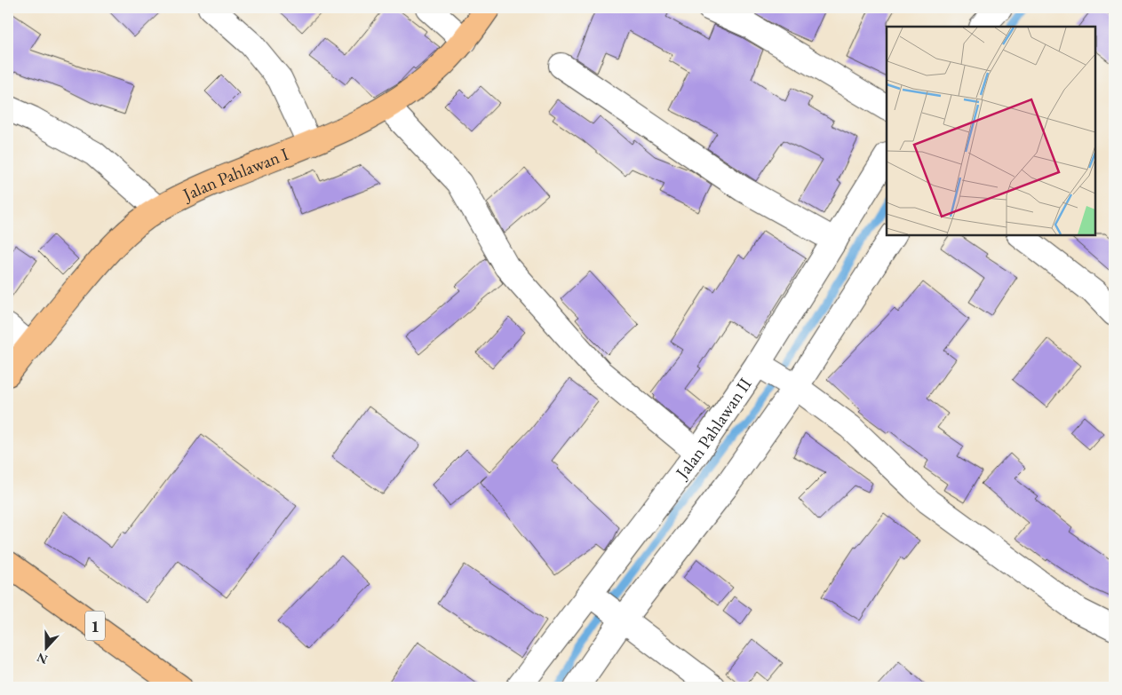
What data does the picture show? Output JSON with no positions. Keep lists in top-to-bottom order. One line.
{"streets":{"main road":["Jalan Pahlawan I","1"],"street":["Jalan Pahlawan II"]},"north":"bottom"}
